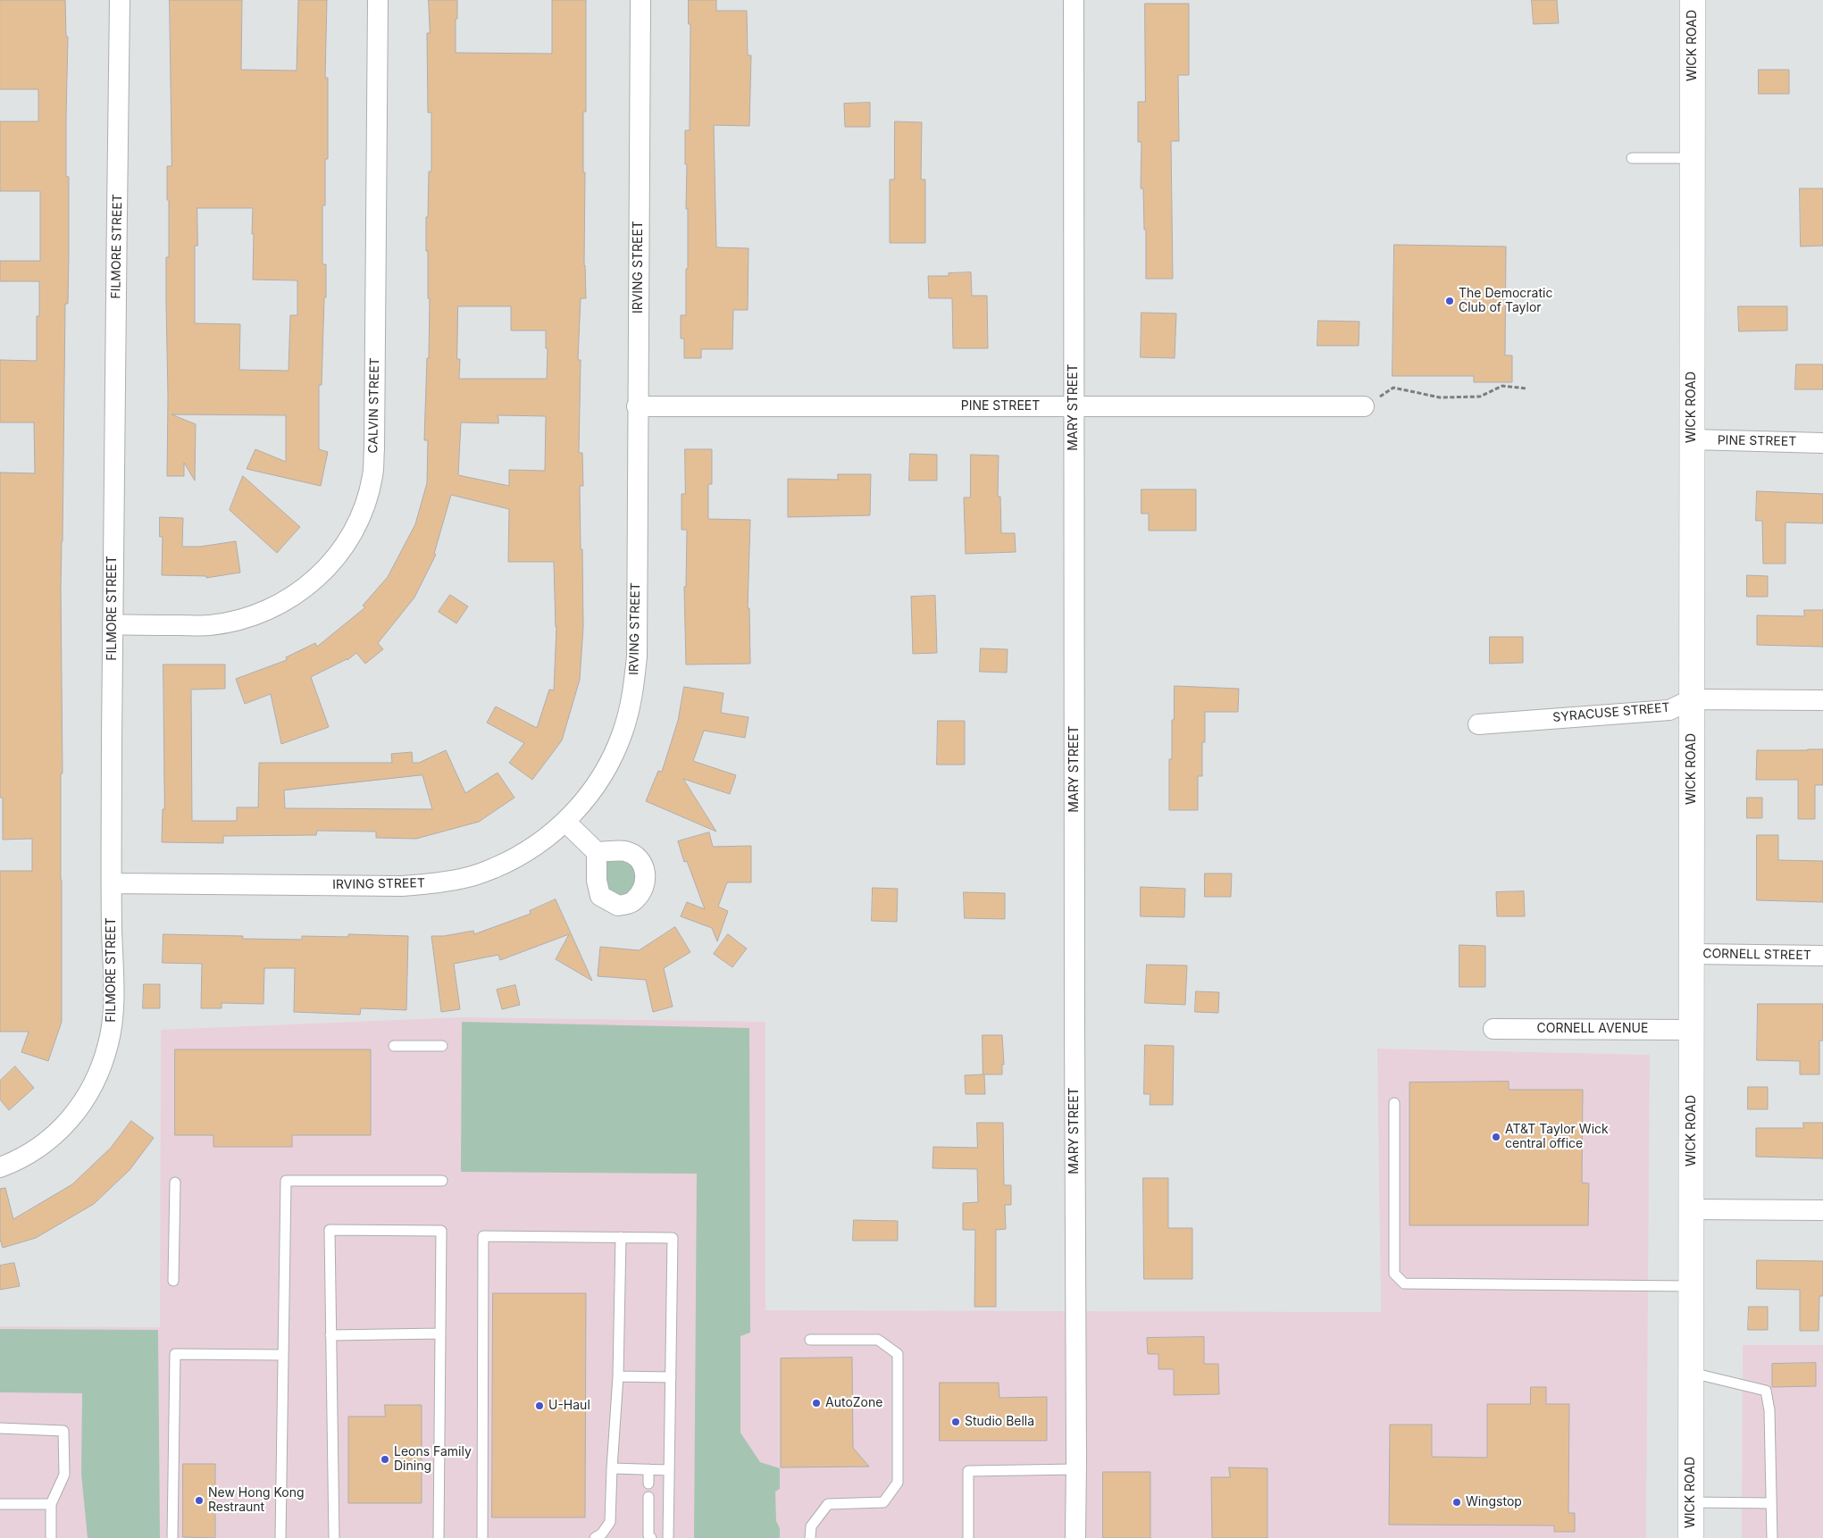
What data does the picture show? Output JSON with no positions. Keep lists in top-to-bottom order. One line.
{"streets":{"street":["WICK ROAD","FILMORE STREET","IRVING STREET","CALVIN STREET","PINE STREET","MARY STREET","SYRACUSE STREET","CORNELL STREET","CORNELL AVENUE"]},"crossings":[["WICK ROAD","PINE STREET"],["WICK ROAD","SYRACUSE STREET"],["WICK ROAD","CORNELL STREET"],["WICK ROAD","CORNELL AVENUE"],["FILMORE STREET","IRVING STREET"],["FILMORE STREET","CALVIN STREET"],["IRVING STREET","PINE STREET"],["PINE STREET","MARY STREET"]],"places":["The Democratic Club of Taylor","AT&T Taylor Wick central office","AutoZone","U-Haul","Studio Bella","Leons Family Dining","New Hong Kong Restraunt","Wingstop"]}
